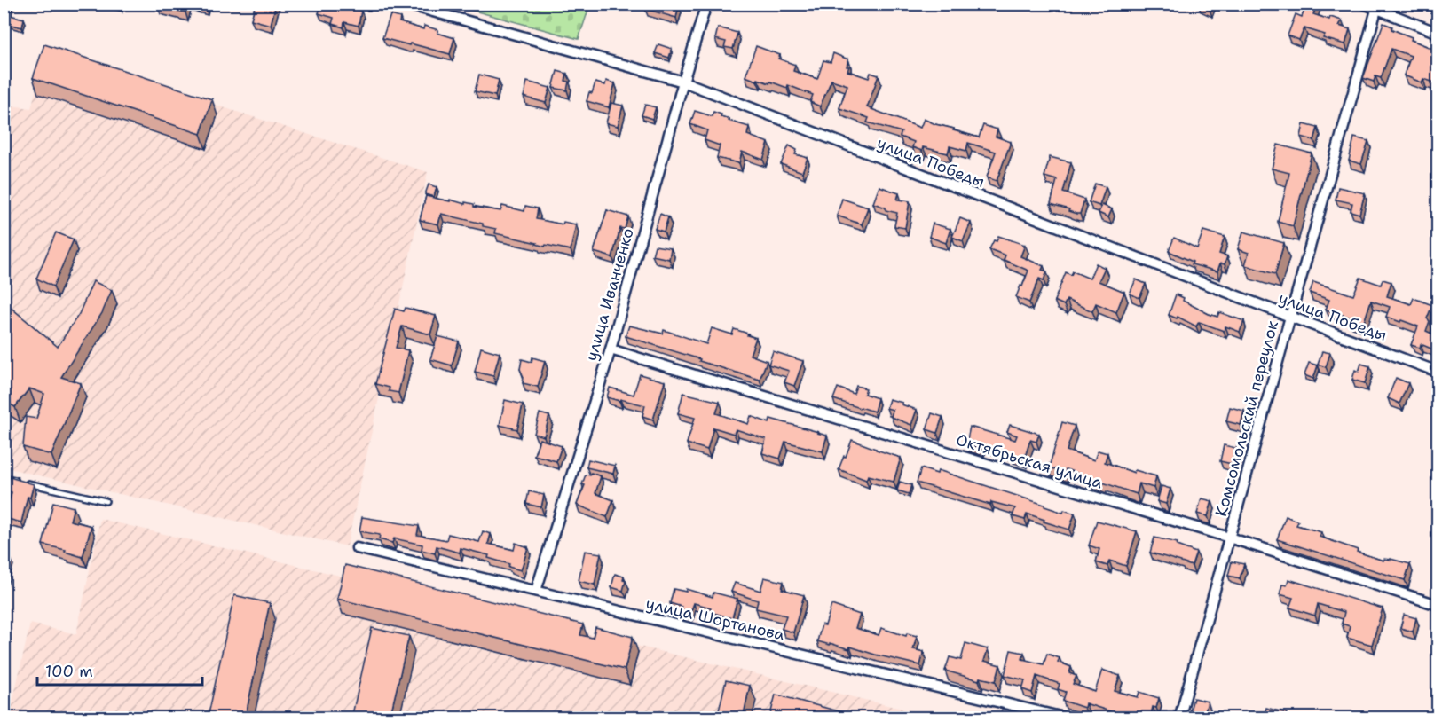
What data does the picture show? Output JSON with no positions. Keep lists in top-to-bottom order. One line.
{"streets":{"street":["улица Победы","улица Иванченко","Комсомольский переулок","Октябрьская улица","улица Шортанова"]},"crossings":[["улица Победы","улица Иванченко"],["улица Победы","Комсомольский переулок"],["улица Иванченко","Октябрьская улица"],["улица Иванченко","улица Шортанова"],["Комсомольский переулок","Октябрьская улица"]],"scale_bar":"100 m"}
